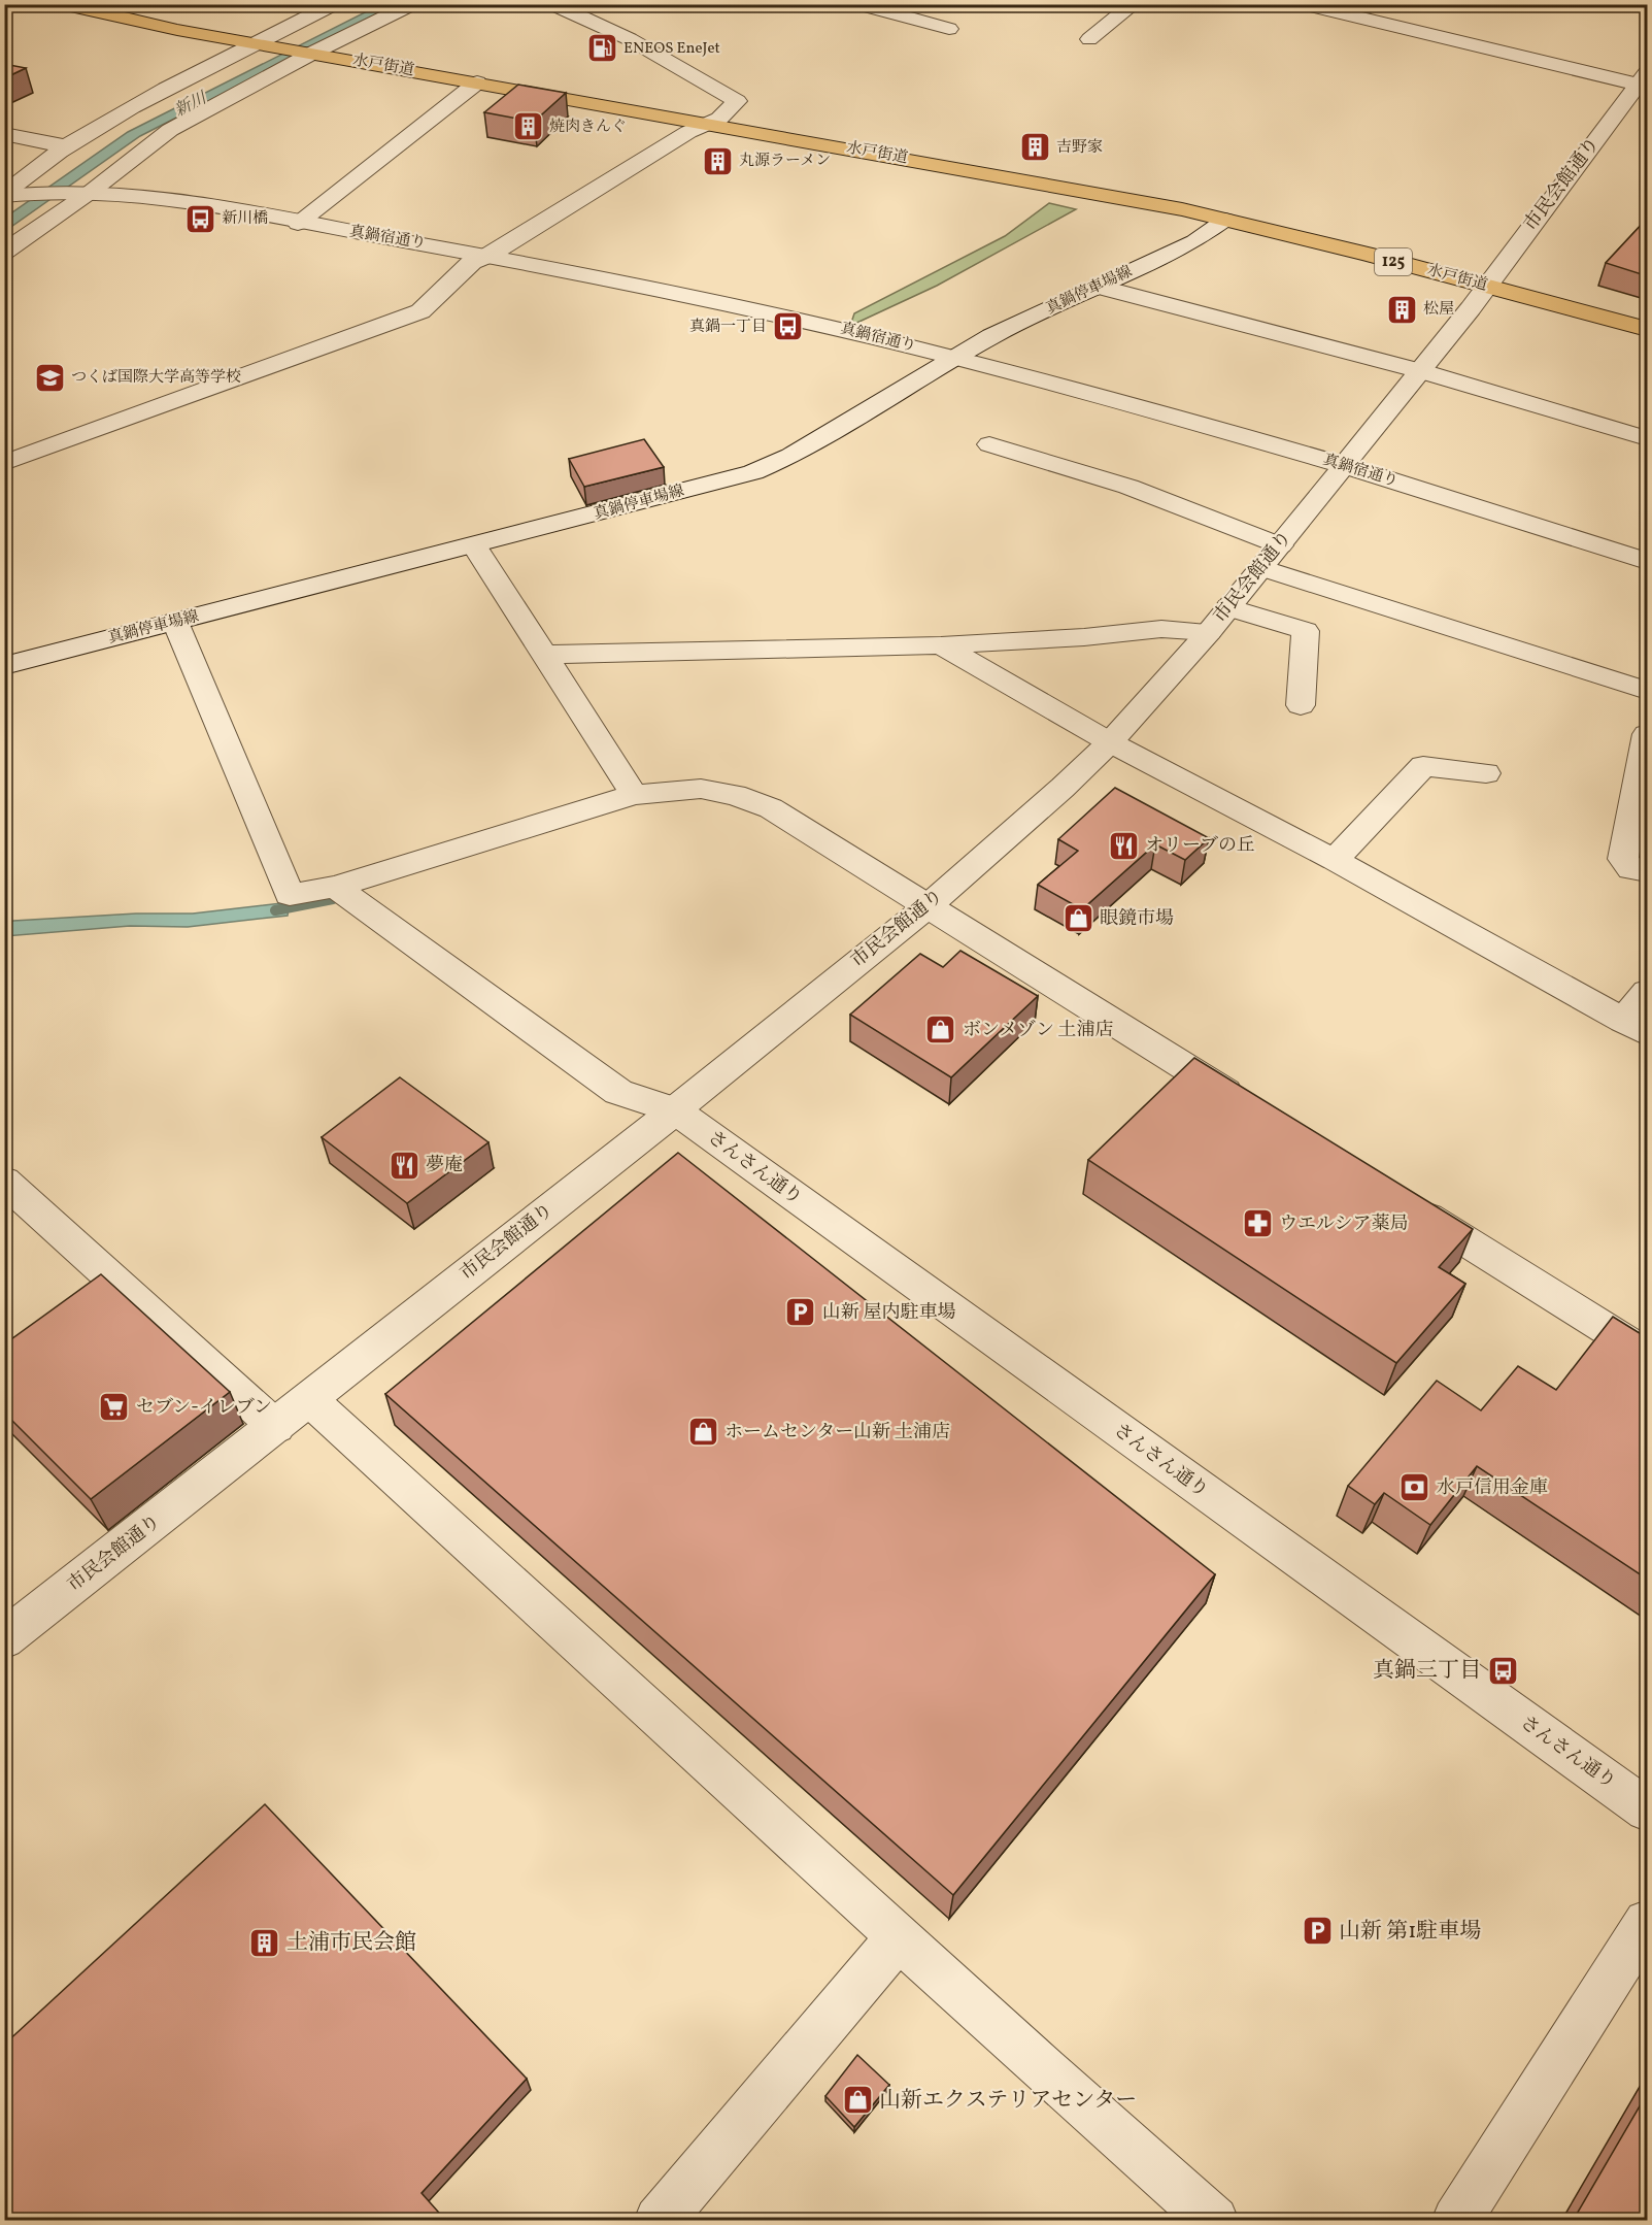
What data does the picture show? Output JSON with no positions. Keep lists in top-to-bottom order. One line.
{"streets":{"highway":["水戸街道","125"],"street":["市民会館通り","真鍋宿通り","真鍋停車場線","さんさん通り"]},"crossings":[["水戸街道","市民会館通り"],["水戸街道","真鍋停車場線"],["市民会館通り","真鍋宿通り"],["市民会館通り","さんさん通り"],["真鍋宿通り","真鍋停車場線"]],"water":["新川"],"places":{"fuel station":["ENEOS EneJet"],"building":["焼肉きんぐ","吉野家","丸源ラーメン","松屋","土浦市民会館"],"bus stop":["新川橋","真鍋一丁目","真鍋三丁目"],"school or university":["つくば国際大学高等学校"],"restaurant":["オリーブの丘","夢庵"],"shop":["眼鏡市場","ボンメゾン 土浦店","ホームセンター山新 土浦店","山新エクステリアセンター"],"pharmacy":["ウエルシア薬局"],"parking":["山新 屋内駐車場","山新 第1駐車場"],"supermarket":["セブン-イレブン"],"bank":["水戸信用金庫"]}}
